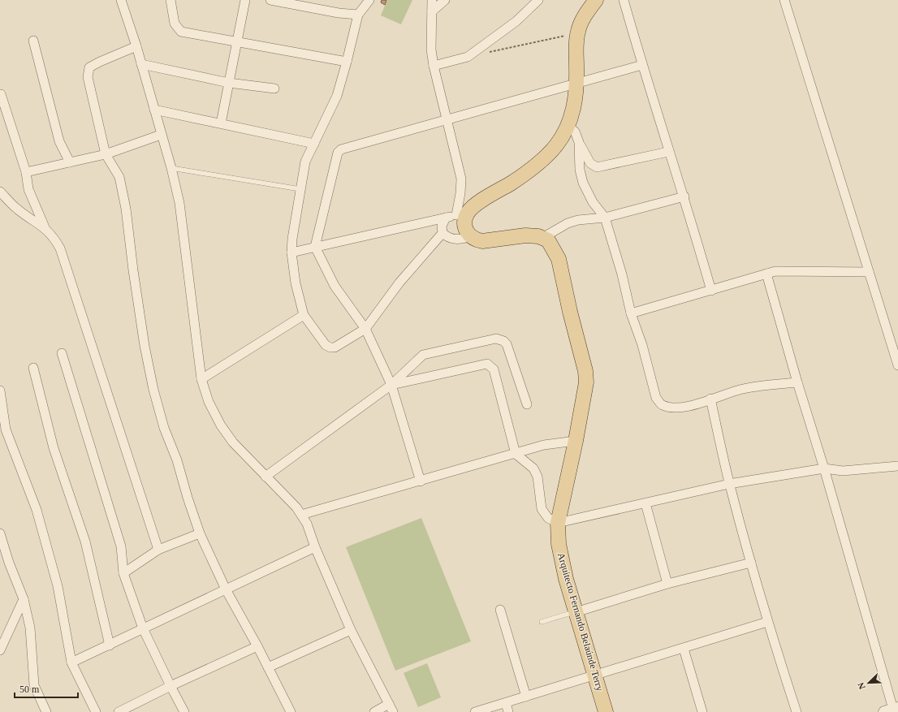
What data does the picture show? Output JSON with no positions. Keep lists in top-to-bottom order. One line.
{"streets":{"main road":["Arquitecto Fernando Belaúnde Terry"]},"scale_bar":"50 m","north":"bottom left"}
